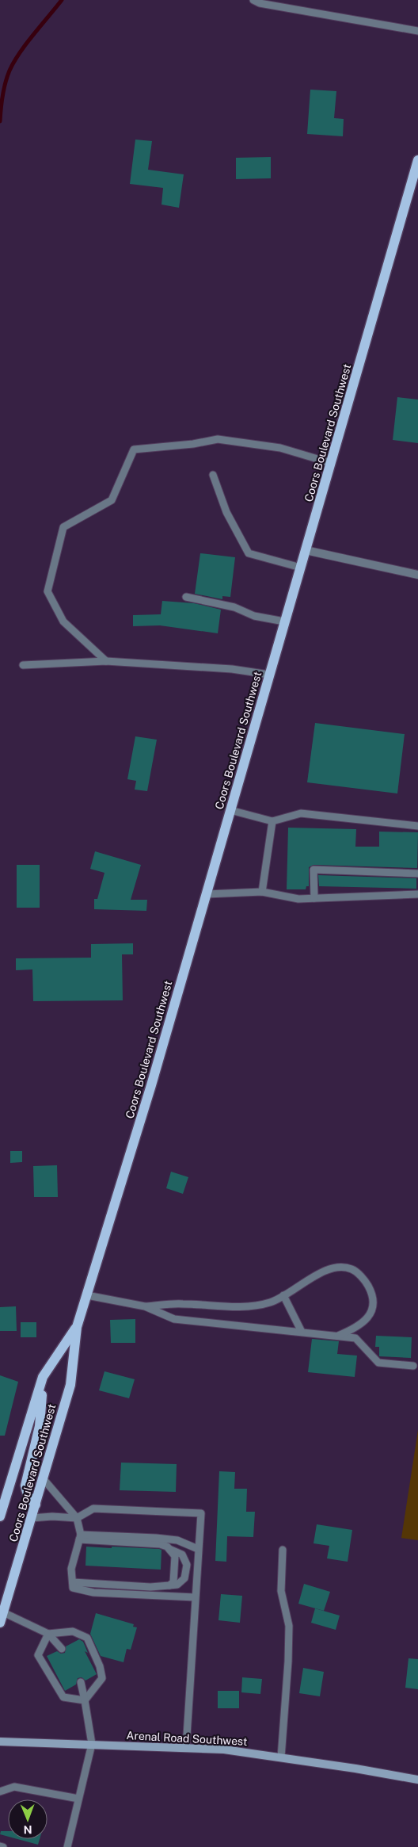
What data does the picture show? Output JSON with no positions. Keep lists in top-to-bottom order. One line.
{"streets":{"main road":["Coors Boulevard Southwest","Arenal Road Southwest"]},"north":"bottom"}
